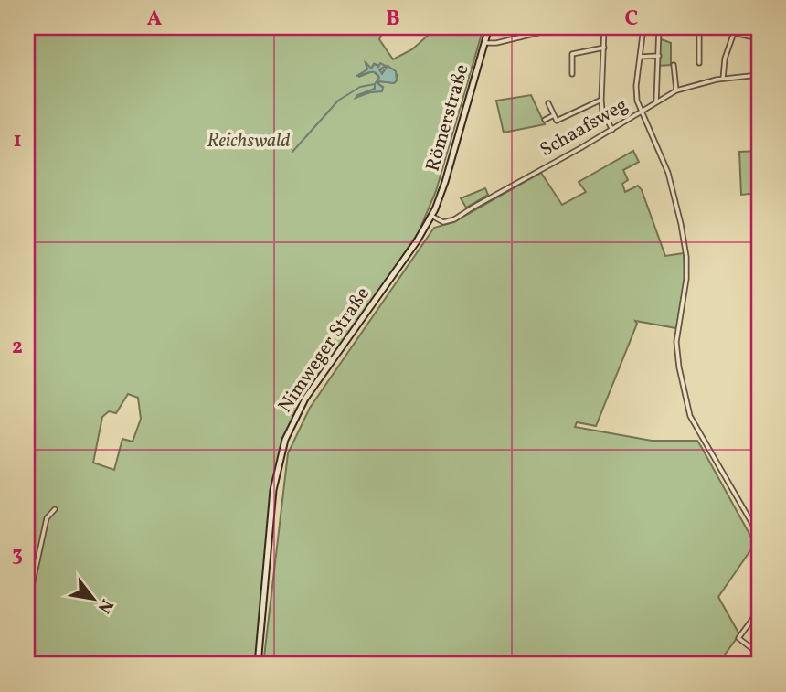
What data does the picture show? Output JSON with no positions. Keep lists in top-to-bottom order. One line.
{"streets":{"main road":["Römerstraße","Nimweger Straße"],"street":["Schaafsweg"]},"crossings":[["Römerstraße","Schaafsweg"],["Römerstraße","Nimweger Straße"],["Schaafsweg","Nimweger Straße"]],"parks":["Reichswald"],"north":"bottom right","grid":{"columns":["A","B","C"],"rows":["1","2","3"]}}
